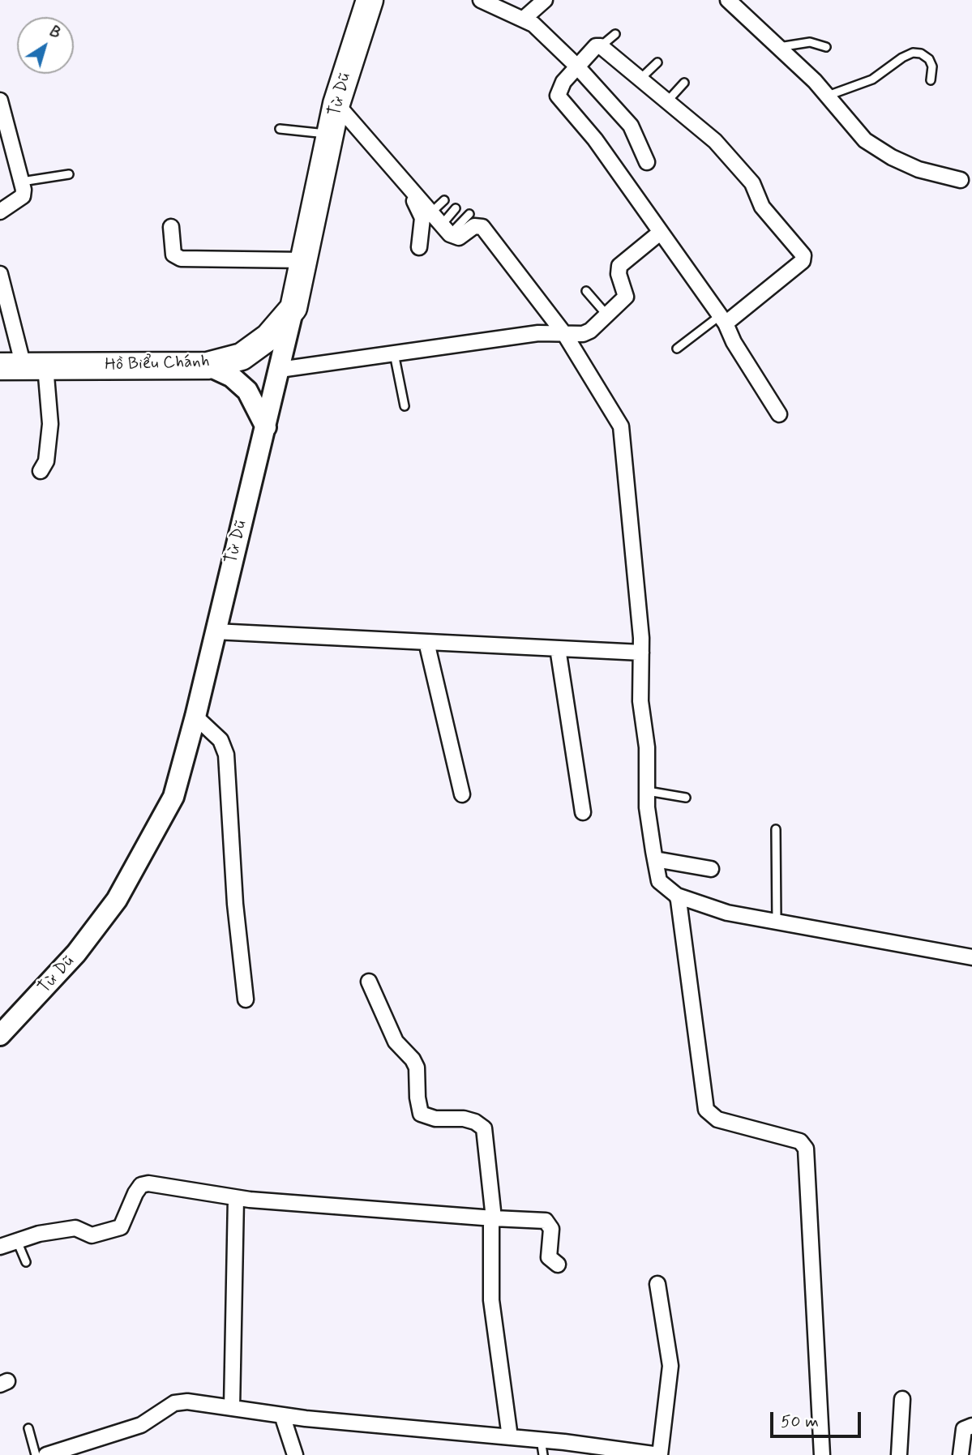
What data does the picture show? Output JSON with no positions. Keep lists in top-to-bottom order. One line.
{"streets":{"highway":["Từ Dũ","Hồ Biểu Chánh"]},"crossings":[["Từ Dũ","Hồ Biểu Chánh"]],"scale_bar":"50 m","north":"top right"}
